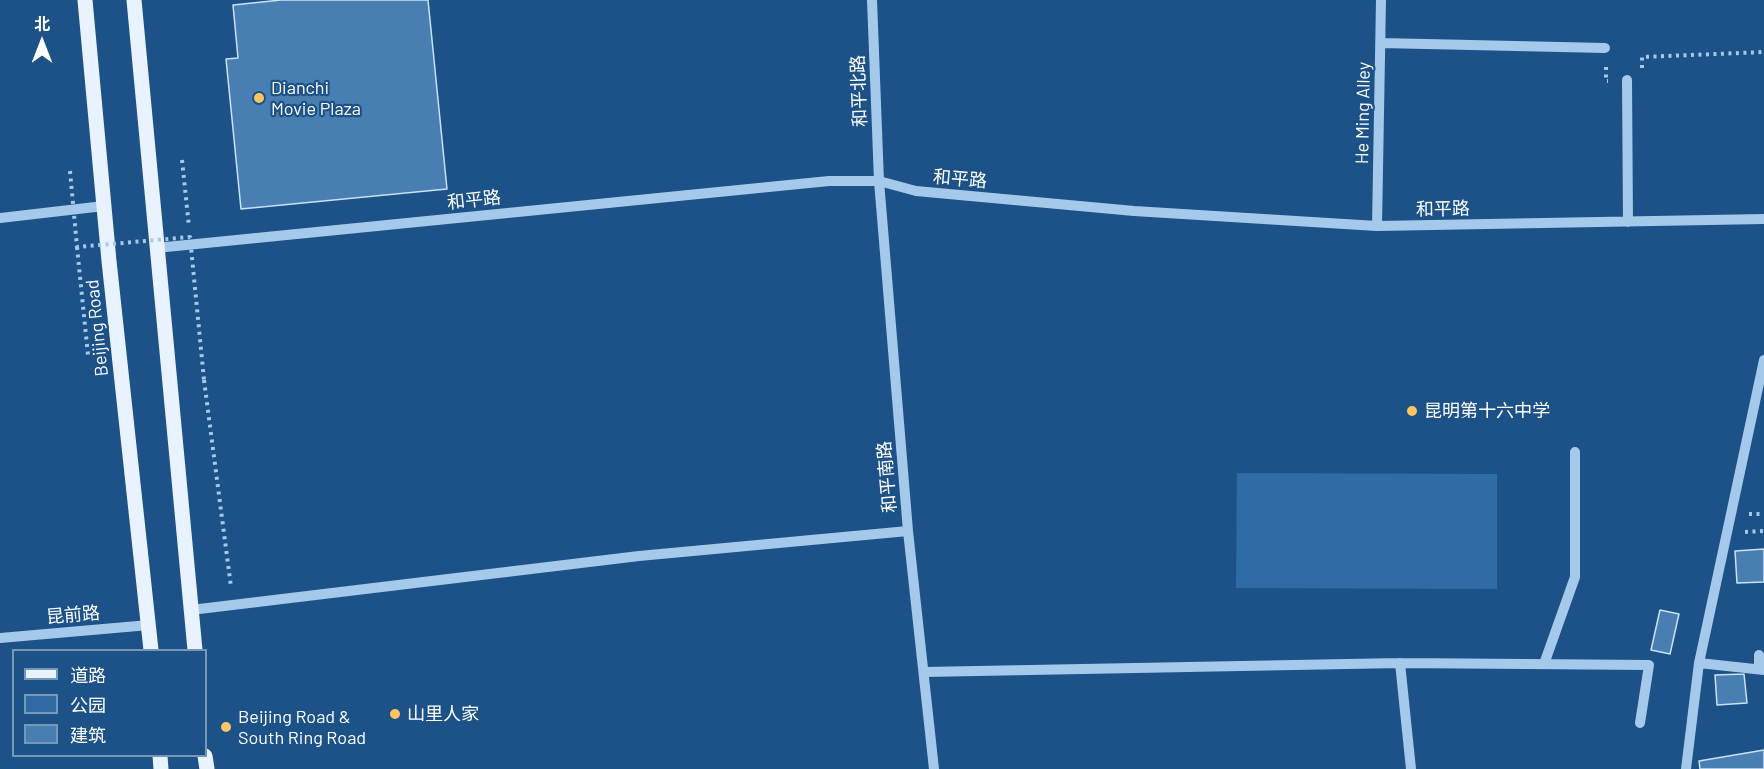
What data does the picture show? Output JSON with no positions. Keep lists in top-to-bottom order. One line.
{"streets":{"main road":["Beijing Road"],"street":["和平北路","He Ming Alley","和平路","和平南路","昆前路"]},"crossings":[["和平北路","和平路"],["和平北路","和平南路"],["He Ming Alley","和平路"],["和平路","和平南路"],["Beijing Road","昆前路"]],"places":["Dianchi Movie Plaza","昆明第十六中学","山里人家","Beijing Road & South Ring Road"],"legend":["道路","公园","建筑"],"north":"top"}
